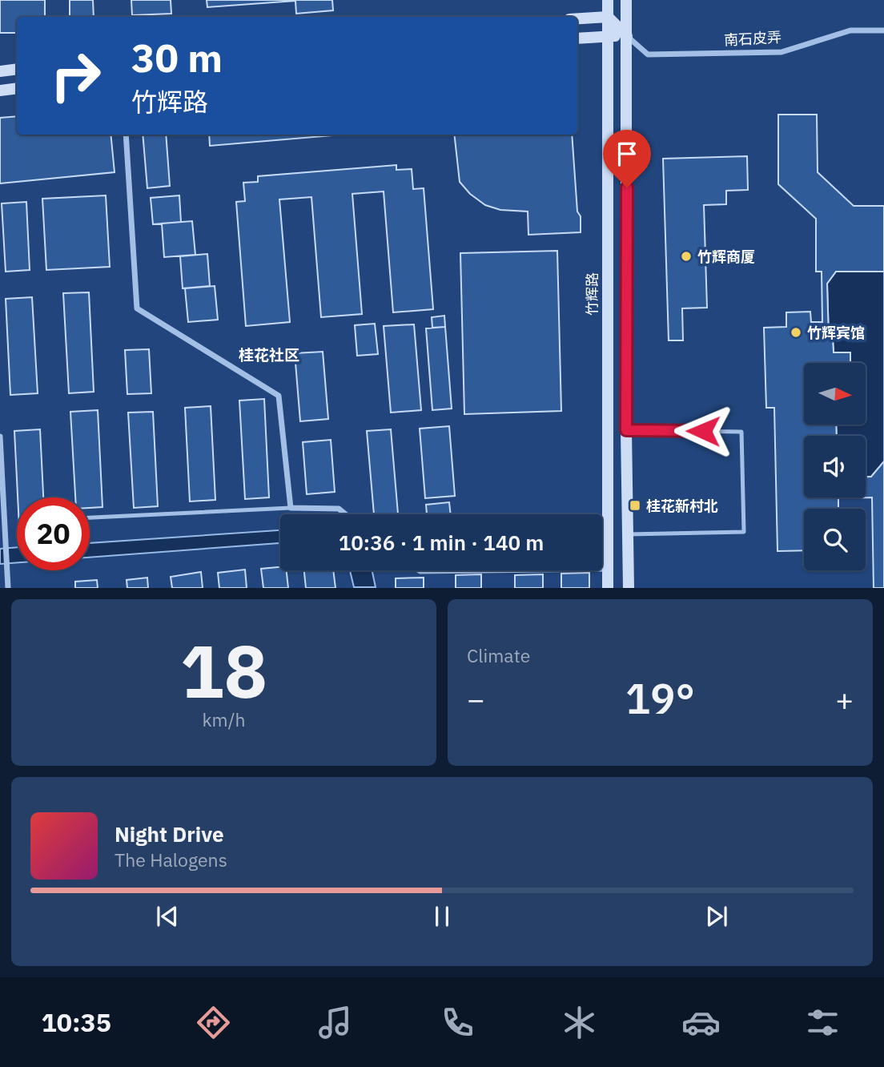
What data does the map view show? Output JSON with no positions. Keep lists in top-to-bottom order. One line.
{"streets":{"main road":["竹辉路"],"street":["南石皮弄"]},"districts":["桂花社区"],"places":{"other":["竹辉商厦","竹辉宾馆"],"transit":["桂花新村北"]},"north":"right","page":{"turn":["30 m","竹辉路"],"limit":"20","trip":"10:36 · 1 min · 140 m","tile":[["18","km/h"],"Climate"],"heat":["−","19°","+"],"song":["Night Drive","The Halogens"],"tabs":"10:35"}}
